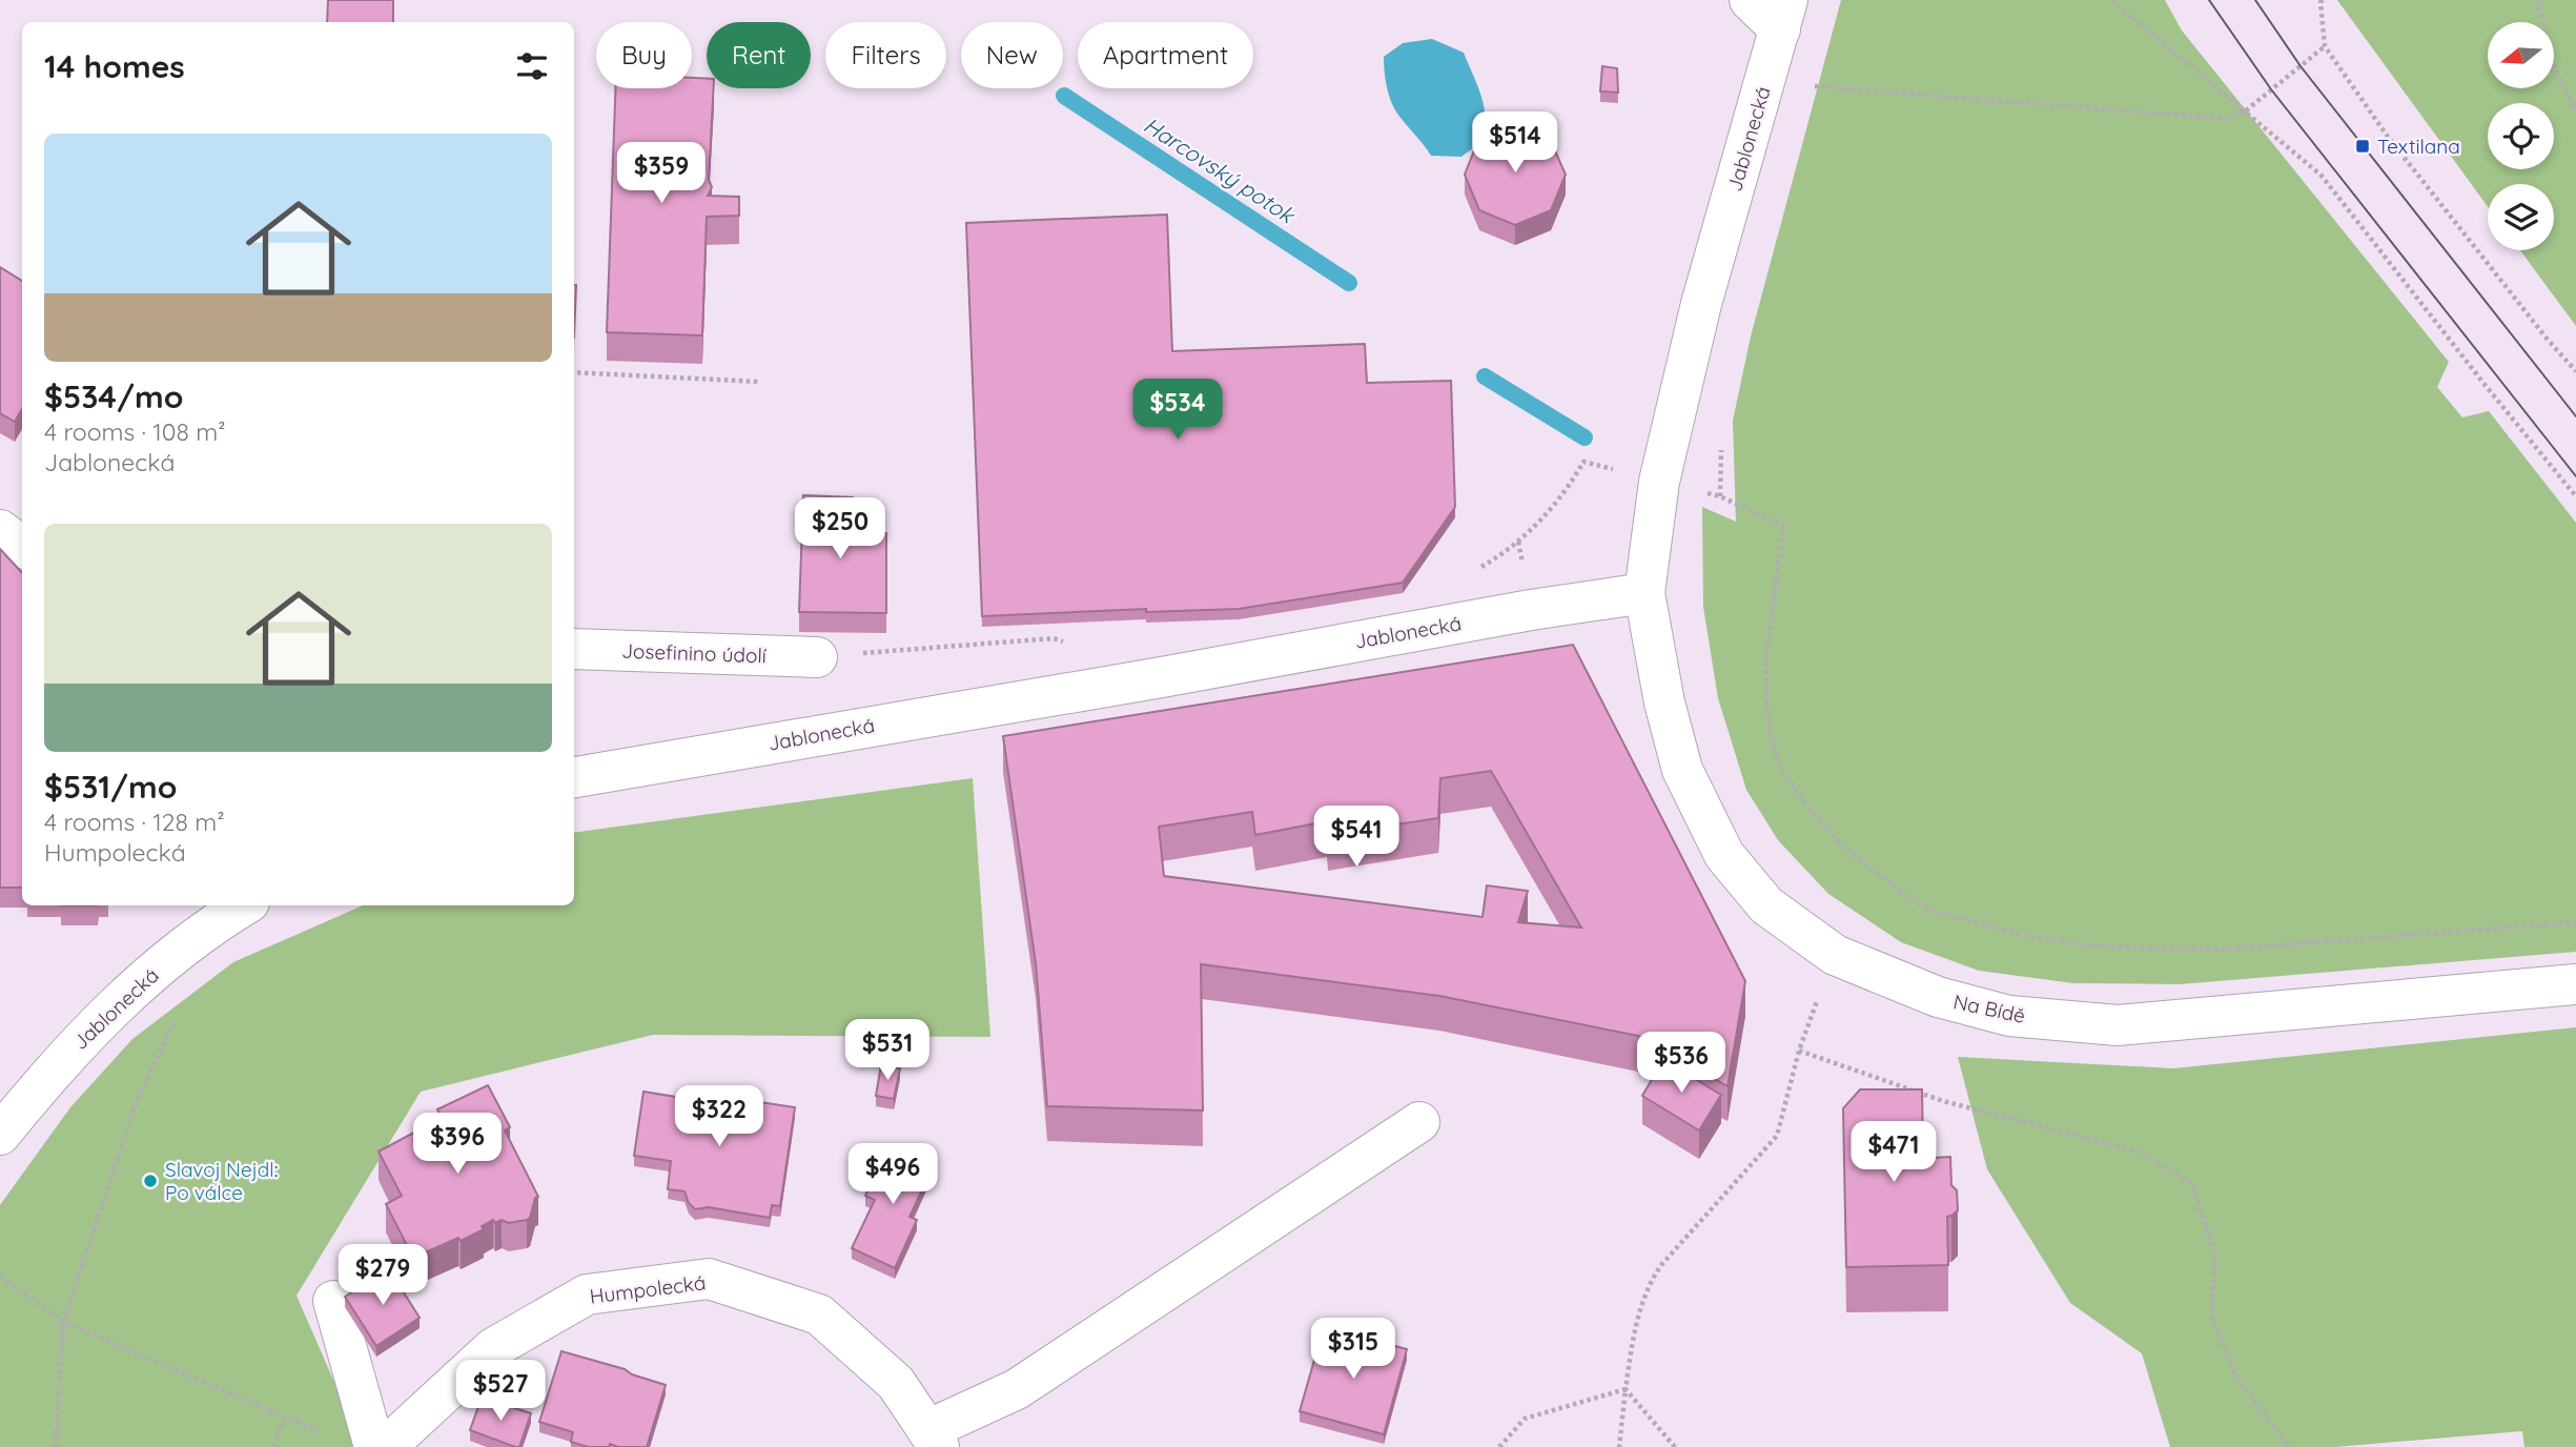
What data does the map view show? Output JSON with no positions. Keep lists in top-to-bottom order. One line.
{"streets":{"street":["Jablonecká","Josefinino údolí","Na Bídě","Humpolecká"]},"crossings":[["Jablonecká","Na Bídě"]],"water":["Harcovský potok"],"places":{"transit":["Textilana"],"other":["Slavoj Nejdl: Po válce"]},"north":"left","page":{"chip":["Buy","Rent","Filters","New","Apartment"],"heading":"14 homes","list":[{"name":"$534/mo","note":"4 rooms · 108 m² · Jablonecká"},{"name":"$531/mo","note":"4 rooms · 128 m² · Humpolecká"}],"price":["$514","$359","$534","$250","$541","$531","$536","$322","$396","$471","$496","$279","$315","$527"]}}
